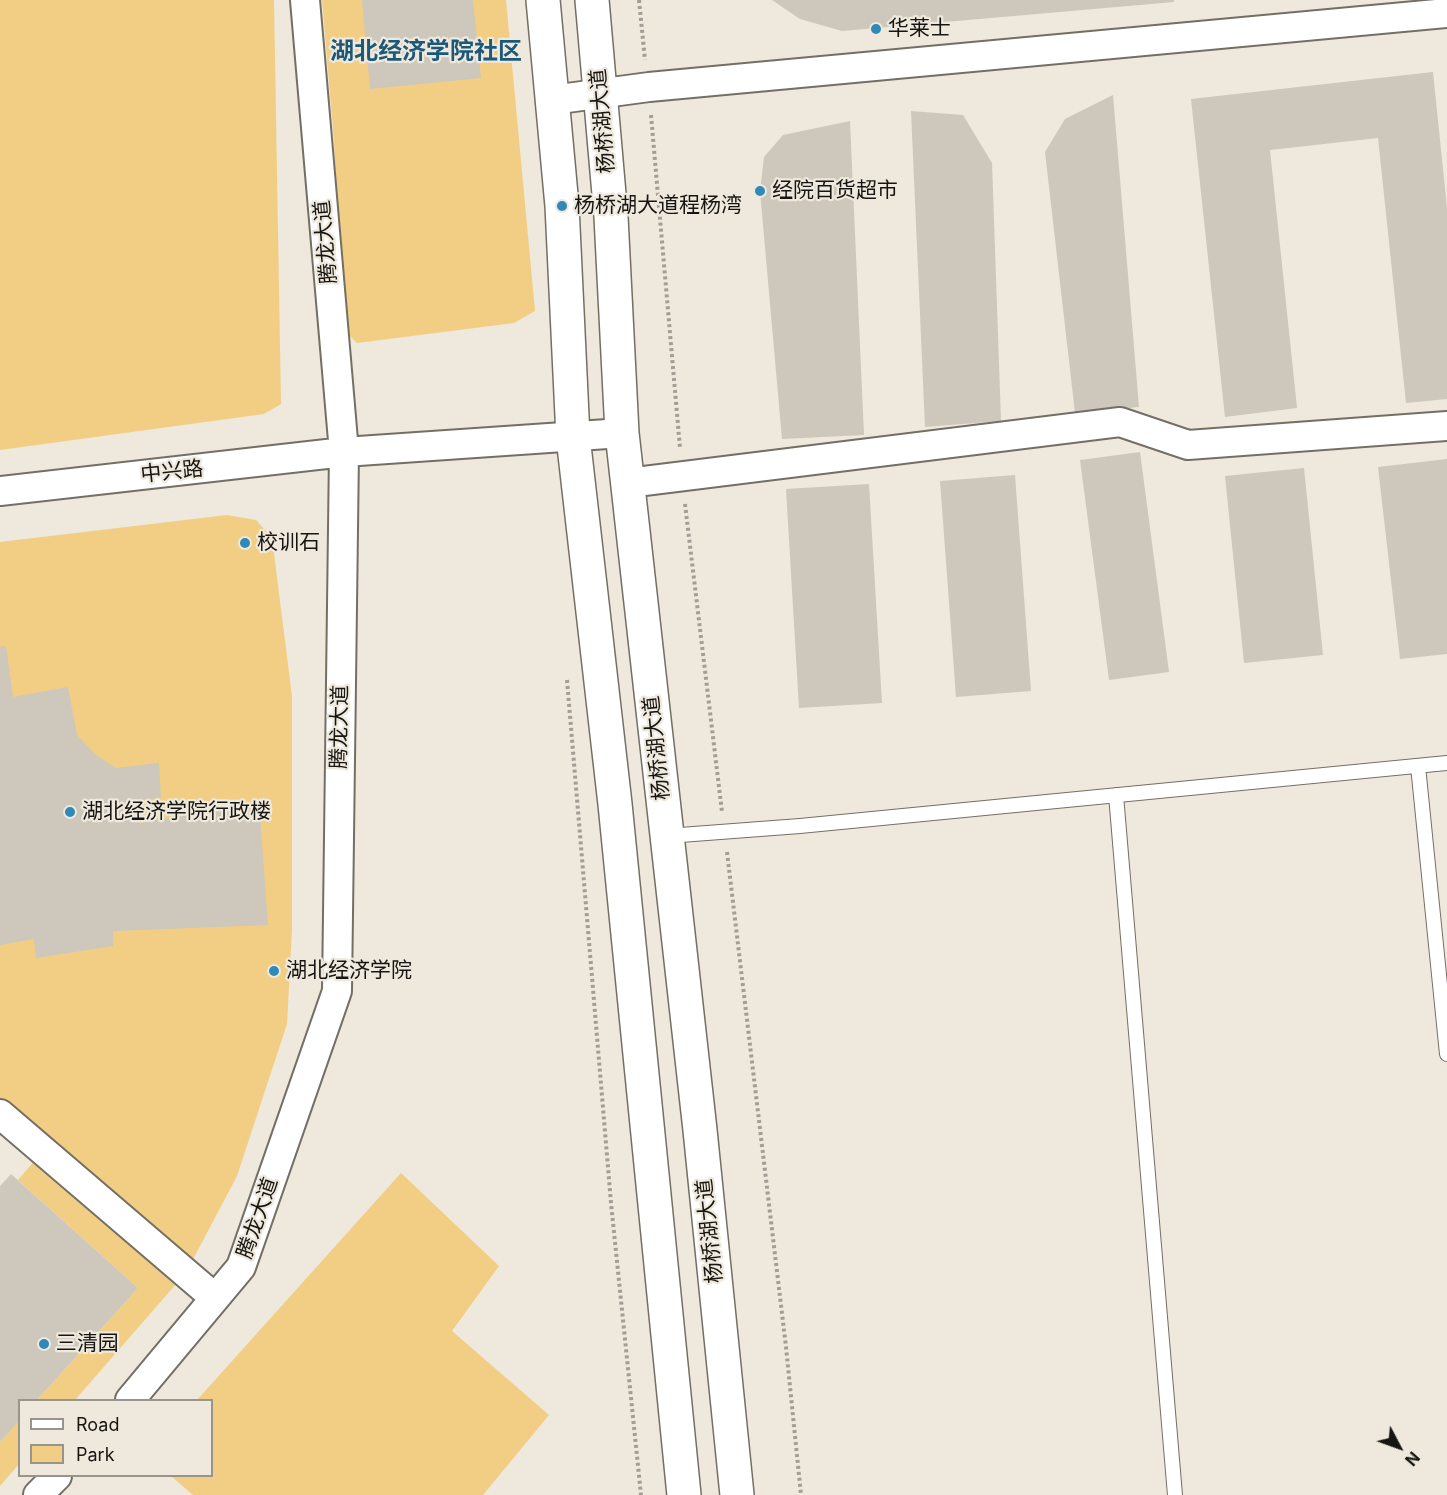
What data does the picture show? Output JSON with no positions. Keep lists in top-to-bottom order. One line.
{"streets":{"main road":["杨桥湖大道"],"street":["腾龙大道","中兴路"]},"crossings":[["杨桥湖大道","中兴路"],["腾龙大道","中兴路"]],"districts":["湖北经济学院社区"],"places":["华莱士","经院百货超市","杨桥湖大道程杨湾","校训石","湖北经济学院行政楼","湖北经济学院","三清园"],"legend":["Road","Park"],"north":"bottom right"}
